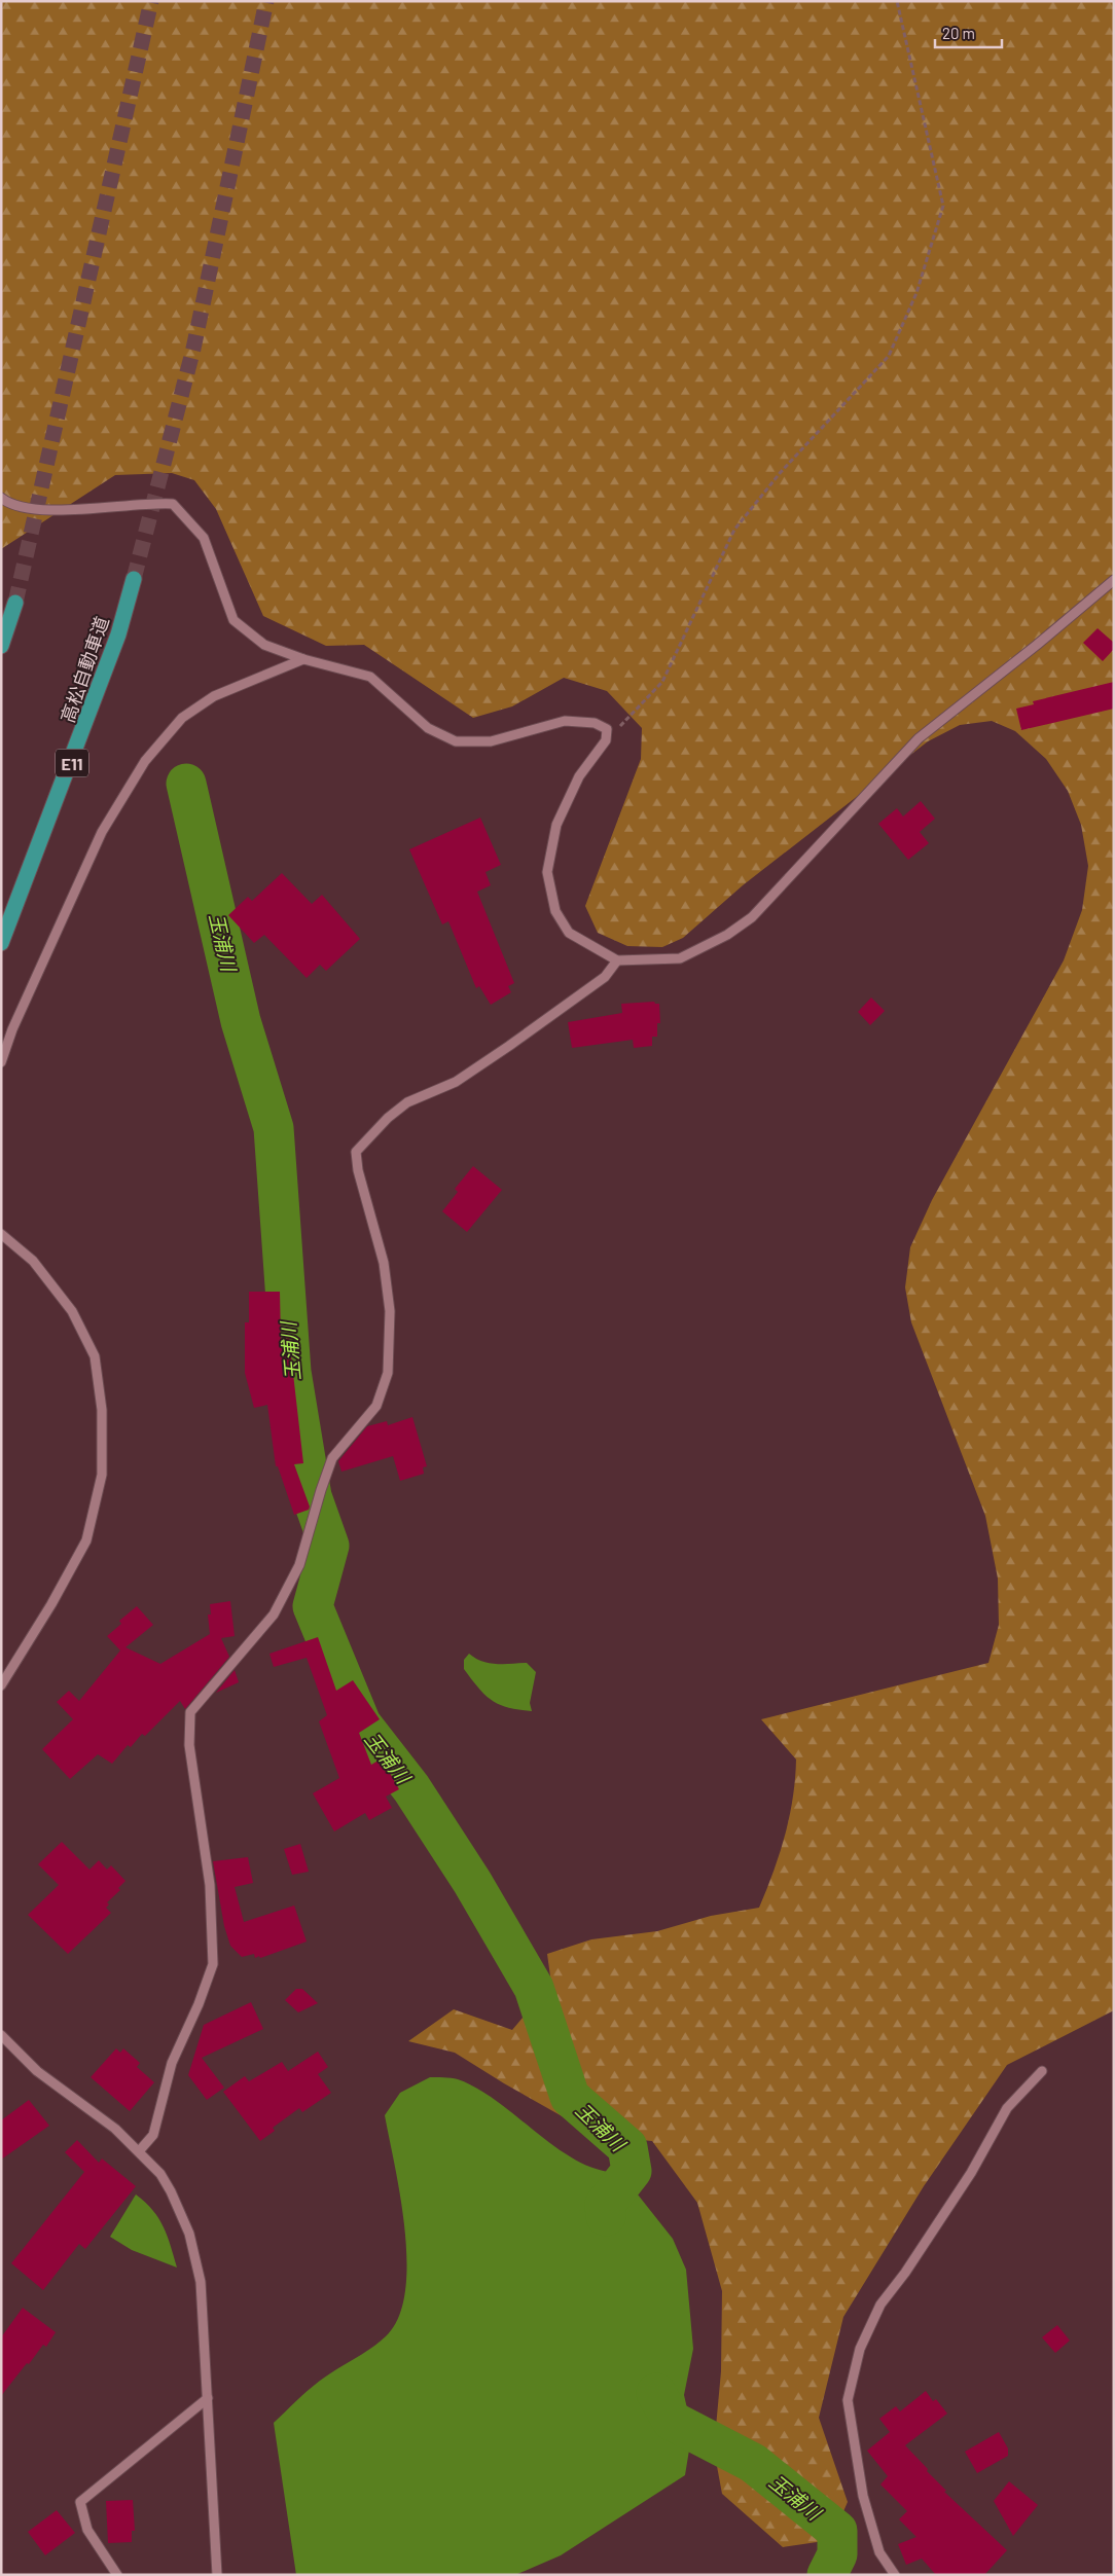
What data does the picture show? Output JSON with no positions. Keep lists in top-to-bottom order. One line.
{"streets":{"highway":["高松自動車道","E11"]},"water":["玉浦川"],"scale_bar":"20 m"}
